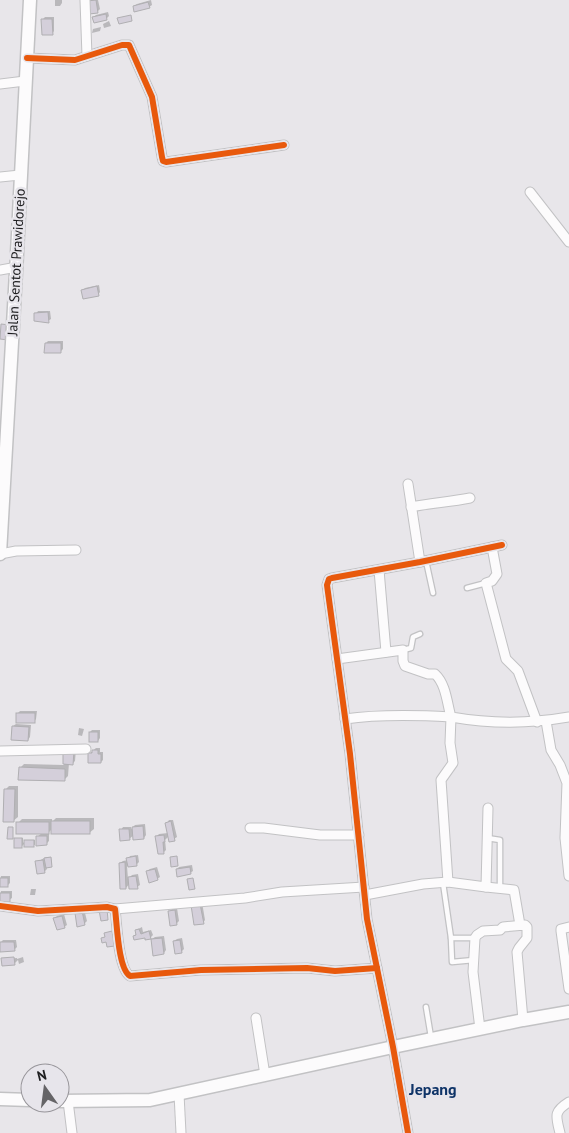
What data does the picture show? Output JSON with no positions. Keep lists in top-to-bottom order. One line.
{"streets":{"main road":["Jalan Sentot Prawidorejo"]},"districts":["Jepang"],"north":"top"}
